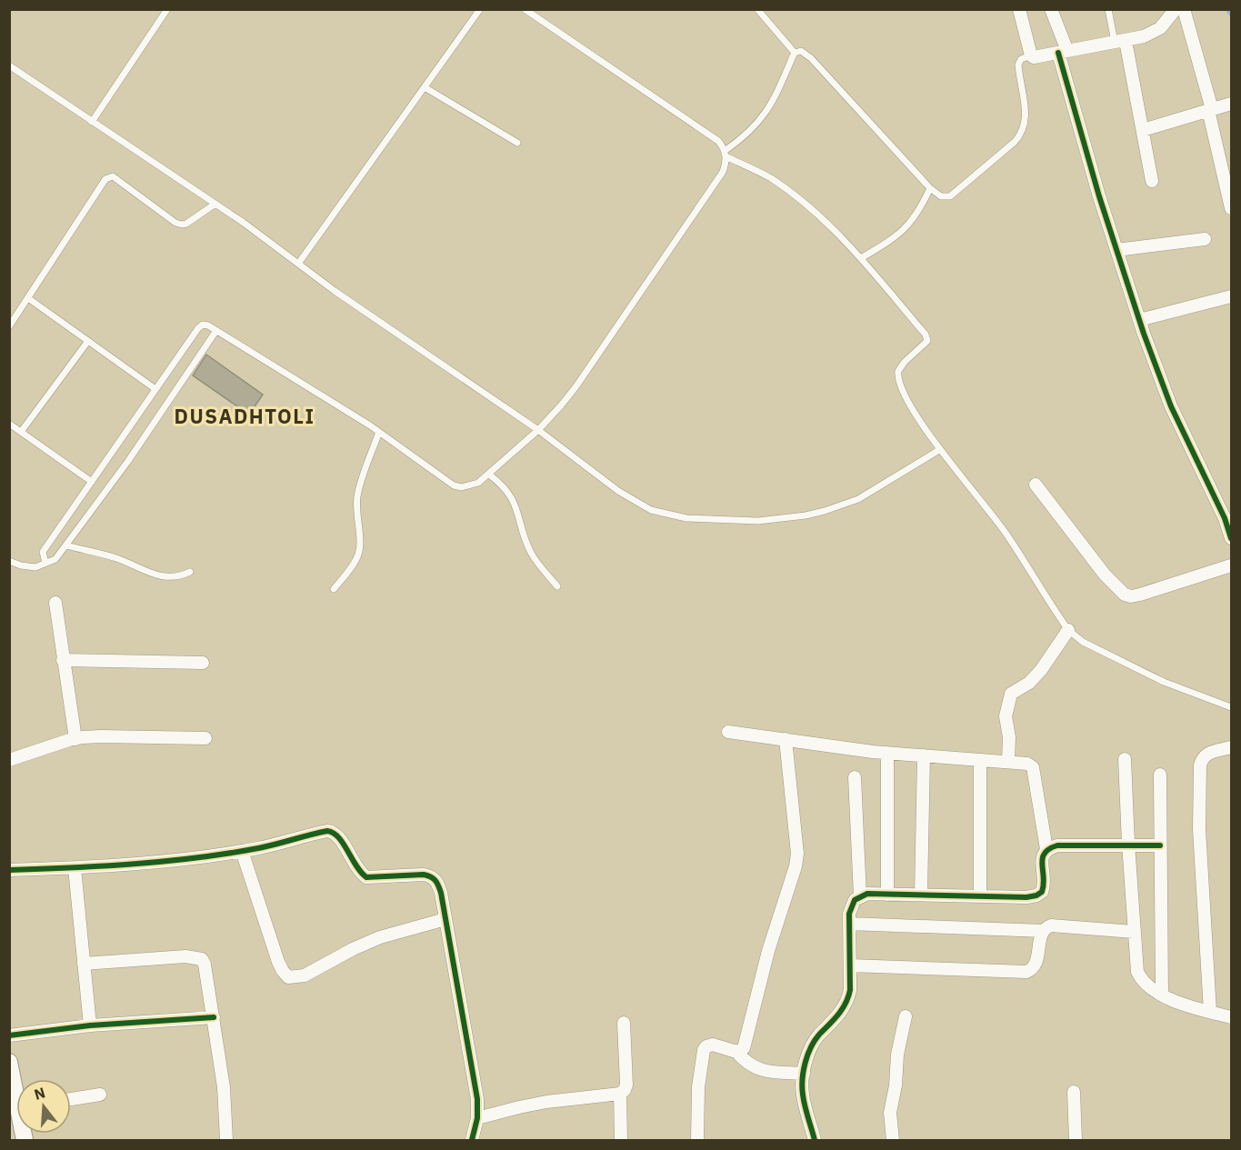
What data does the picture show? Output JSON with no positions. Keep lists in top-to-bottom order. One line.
{"districts":["DUSADHTOLI"],"north":"top"}
